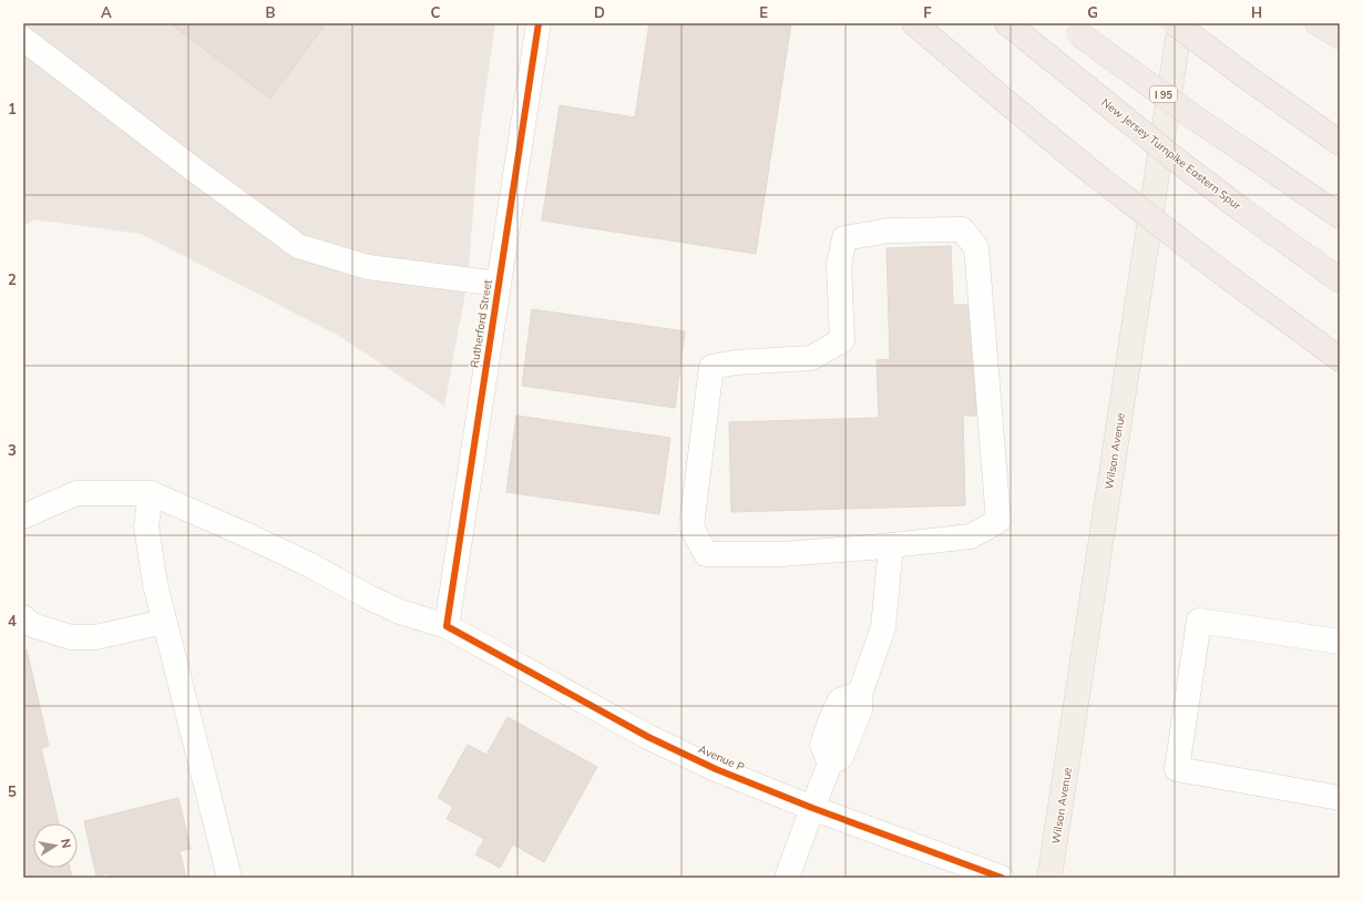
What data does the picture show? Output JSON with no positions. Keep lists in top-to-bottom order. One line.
{"streets":{"highway":["I 95","New Jersey Turnpike Eastern Spur"],"main road":["Wilson Avenue"],"street":["Rutherford Street","Avenue P"]},"crossings":[["Rutherford Street","Avenue P"]],"north":"right","grid":{"columns":["A","B","C","D","E","F","G","H"],"rows":["1","2","3","4","5"]}}
